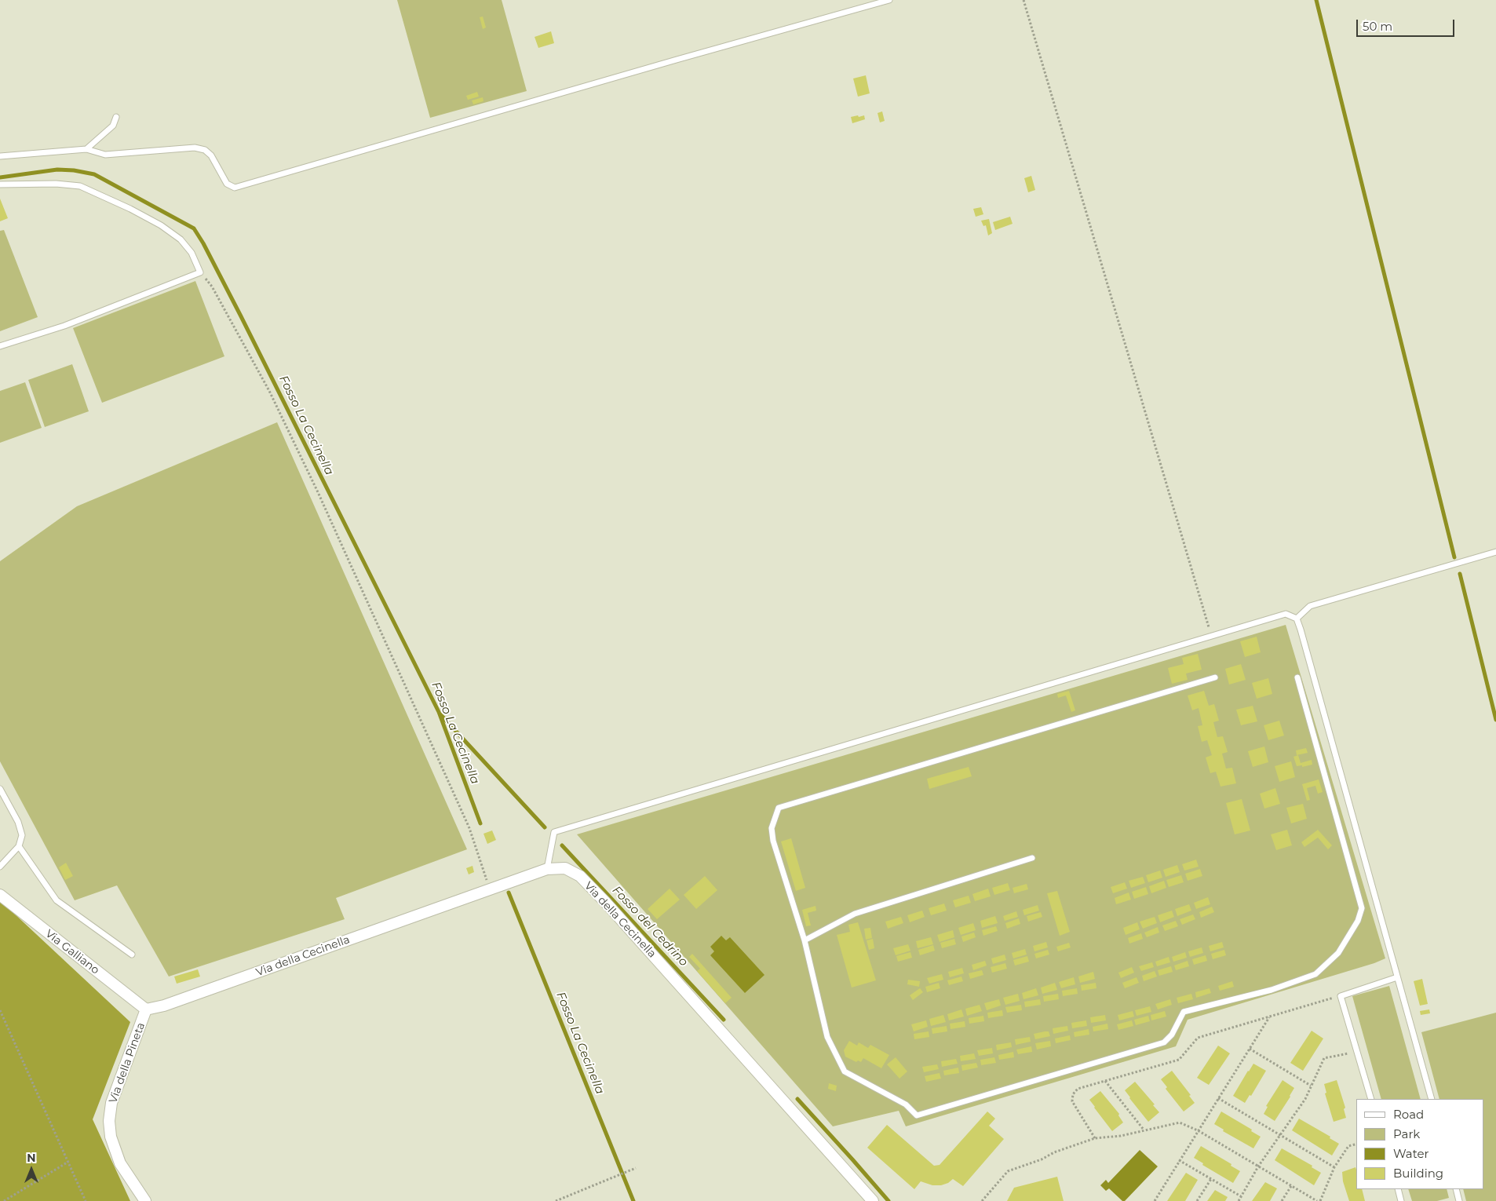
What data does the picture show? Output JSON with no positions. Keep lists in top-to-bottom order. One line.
{"streets":{"street":["Via della Cecinella","Via Galliano","Via della Pineta"]},"crossings":[["Via della Cecinella","Via Galliano"],["Via della Cecinella","Via della Pineta"],["Via Galliano","Via della Pineta"]],"water":["Fosso La Cecinella","Fosso del Cedrino"],"legend":["Road","Park","Water","Building"],"scale_bar":"50 m","north":"top"}
